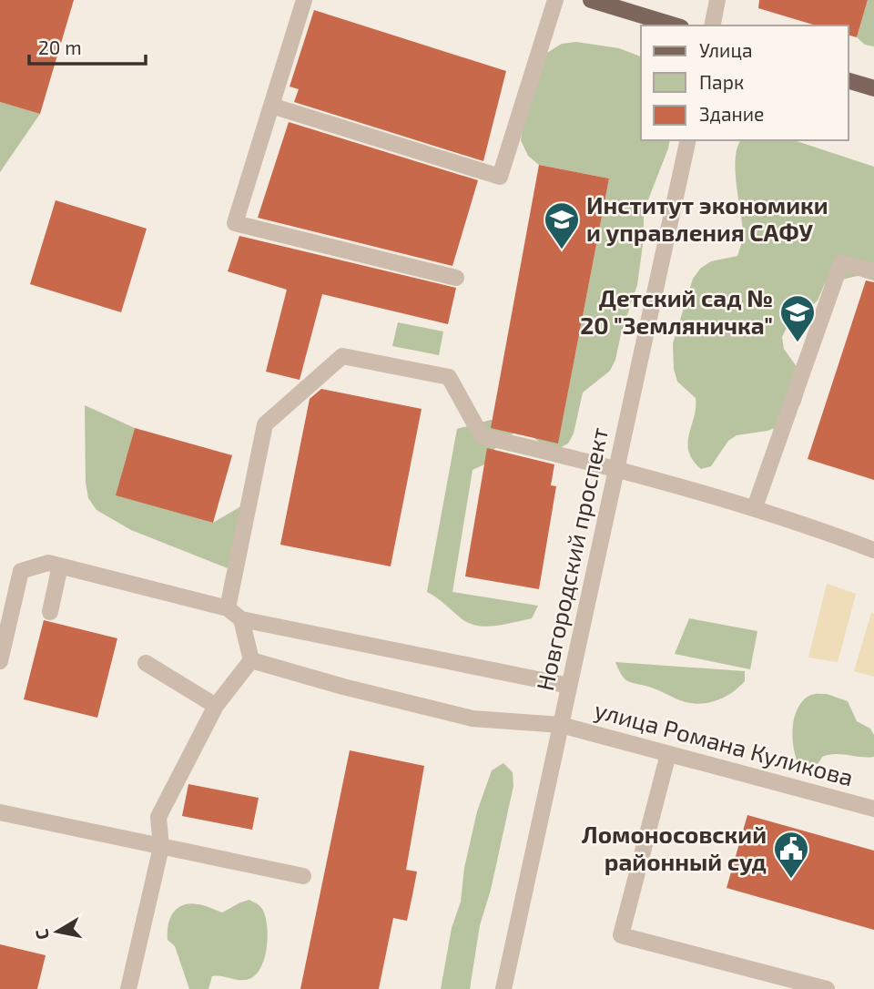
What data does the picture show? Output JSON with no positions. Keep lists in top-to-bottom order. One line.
{"streets":{"street":["Новгородский проспект","улица Романа Куликова"]},"crossings":[["Новгородский проспект","улица Романа Куликова"]],"places":{"school or university":["Институт экономики и управления САФУ","Детский сад № 20 \"Земляничка\""],"public building":["Ломоносовский районный cуд"]},"legend":["Улица","Парк","Здание"],"scale_bar":"20 m","north":"left"}
